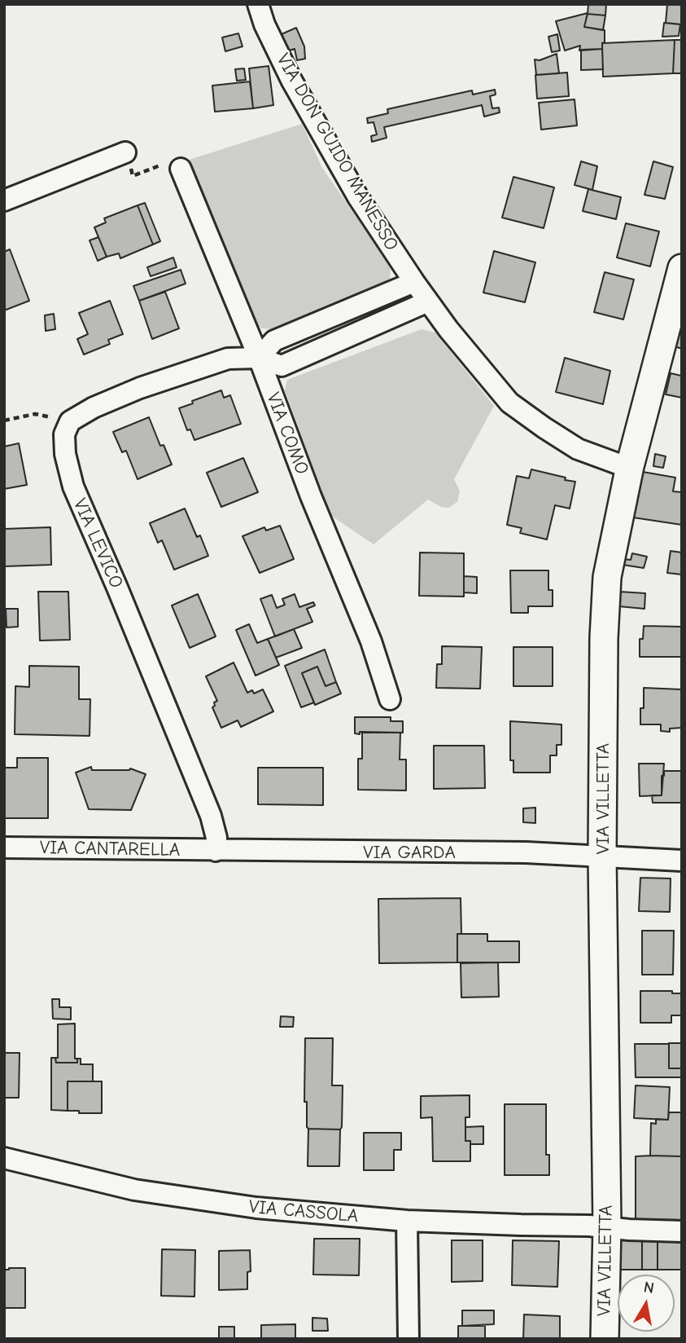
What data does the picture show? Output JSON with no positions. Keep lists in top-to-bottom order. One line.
{"streets":{"street":["VIA DON GUIDO MANESSO","VIA COMO","VIA LEVICO","VIA VILLETTA","VIA CANTARELLA","VIA GARDA","VIA CASSOLA"]},"crossings":[["VIA DON GUIDO MANESSO","VIA VILLETTA"],["VIA LEVICO","VIA CANTARELLA"],["VIA LEVICO","VIA GARDA"],["VIA VILLETTA","VIA GARDA"],["VIA VILLETTA","VIA CASSOLA"],["VIA CANTARELLA","VIA GARDA"]],"north":"top"}
